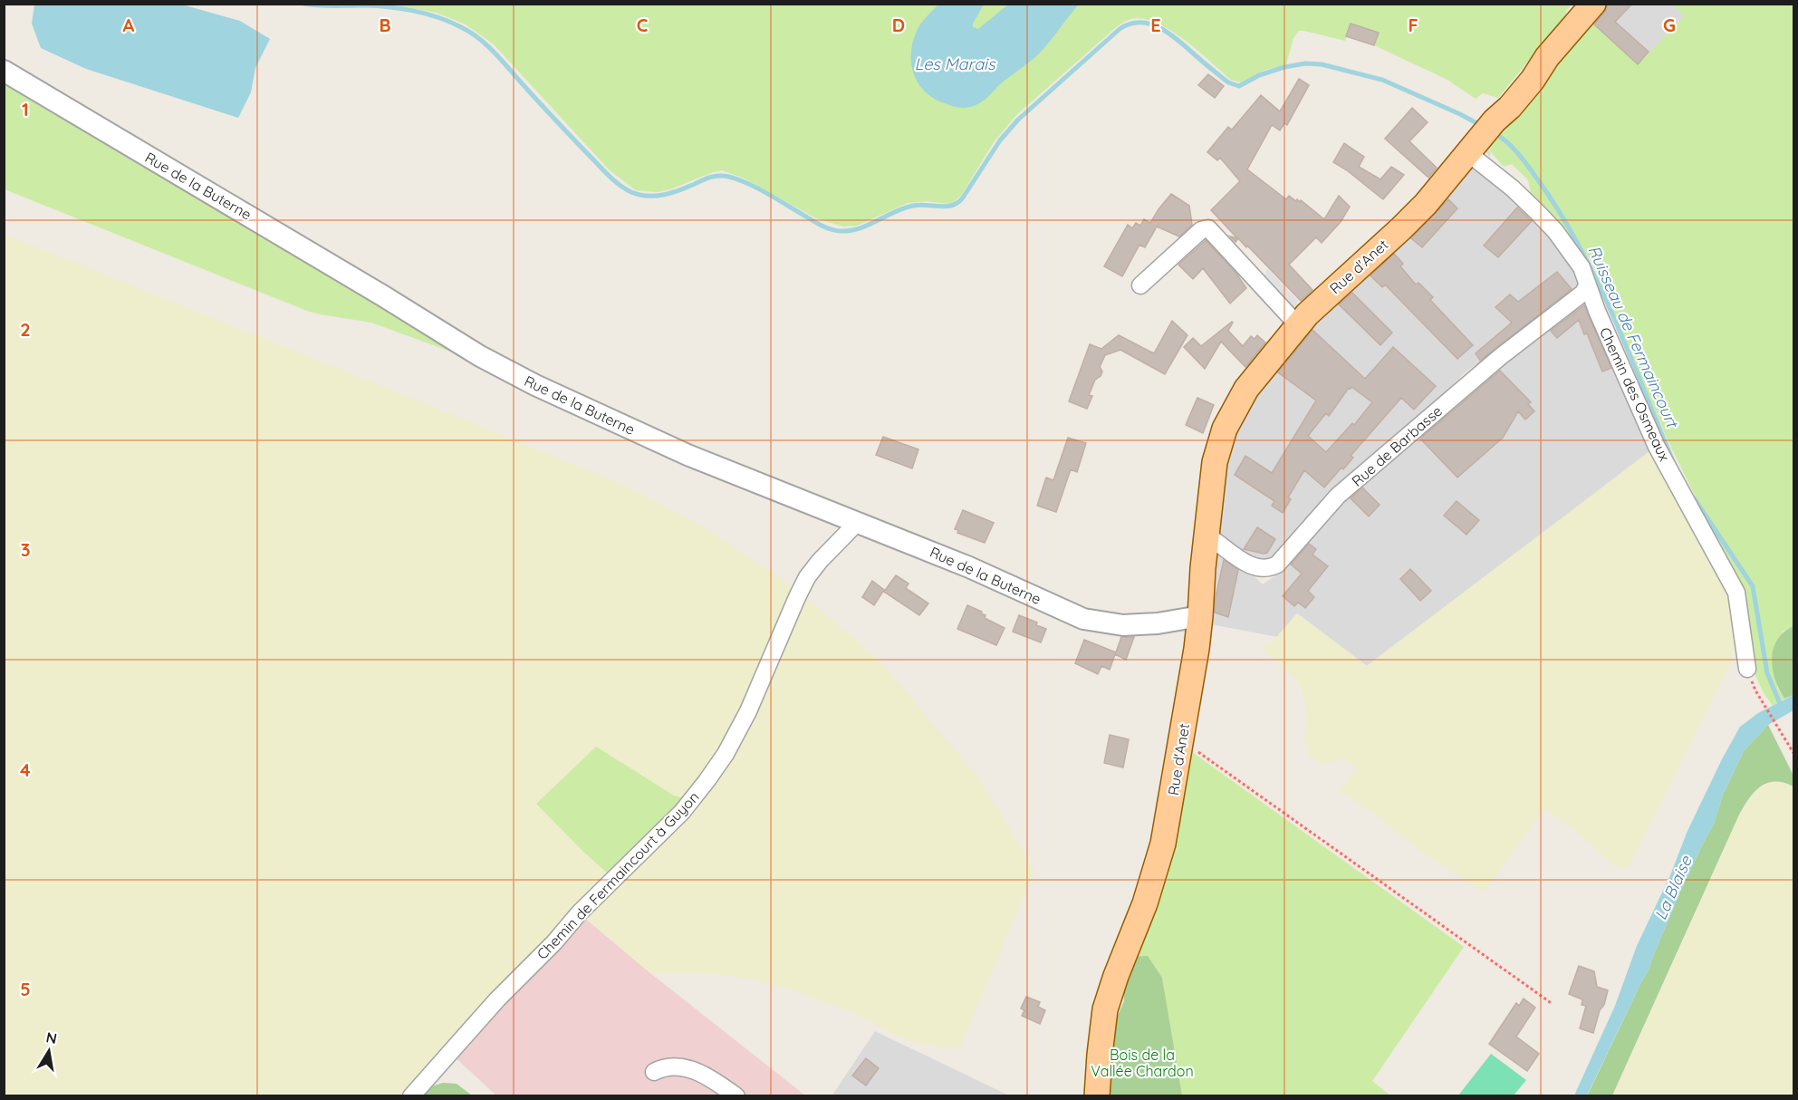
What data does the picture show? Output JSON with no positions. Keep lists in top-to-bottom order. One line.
{"streets":{"main road":["Rue d'Anet"],"street":["Rue de la Buterne","Chemin des Osmeaux","Rue de Barbasse","Chemin de Fermaincourt à Guyon"]},"crossings":[["Rue de la Buterne","Rue d'Anet"],["Rue de la Buterne","Chemin de Fermaincourt à Guyon"],["Rue d'Anet","Chemin des Osmeaux"],["Rue d'Anet","Rue de Barbasse"],["Chemin des Osmeaux","Rue de Barbasse"]],"water":["Les Marais","Ruisseau de Fermaincourt","La Blaise"],"parks":["Bois de la Vallée Chardon"],"north":"top","grid":{"columns":["A","B","C","D","E","F","G"],"rows":["1","2","3","4","5"]}}
